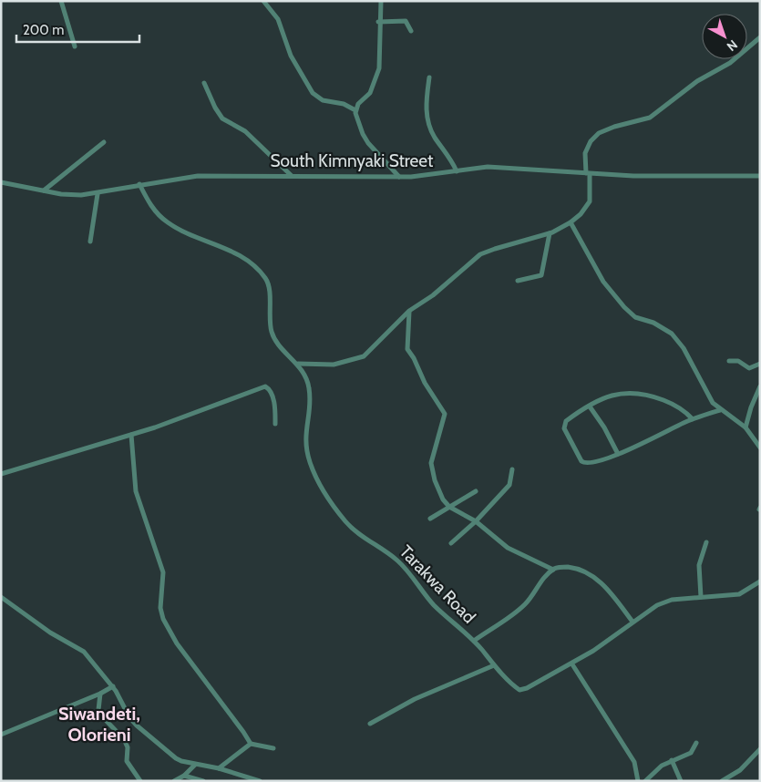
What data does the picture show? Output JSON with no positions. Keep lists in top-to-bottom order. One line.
{"streets":{"street":["South Kimnyaki Street","Tarakwa Road"]},"crossings":[["South Kimnyaki Street","Tarakwa Road"]],"districts":["Siwandeti, Olorieni"],"scale_bar":"200 m","north":"bottom right"}
